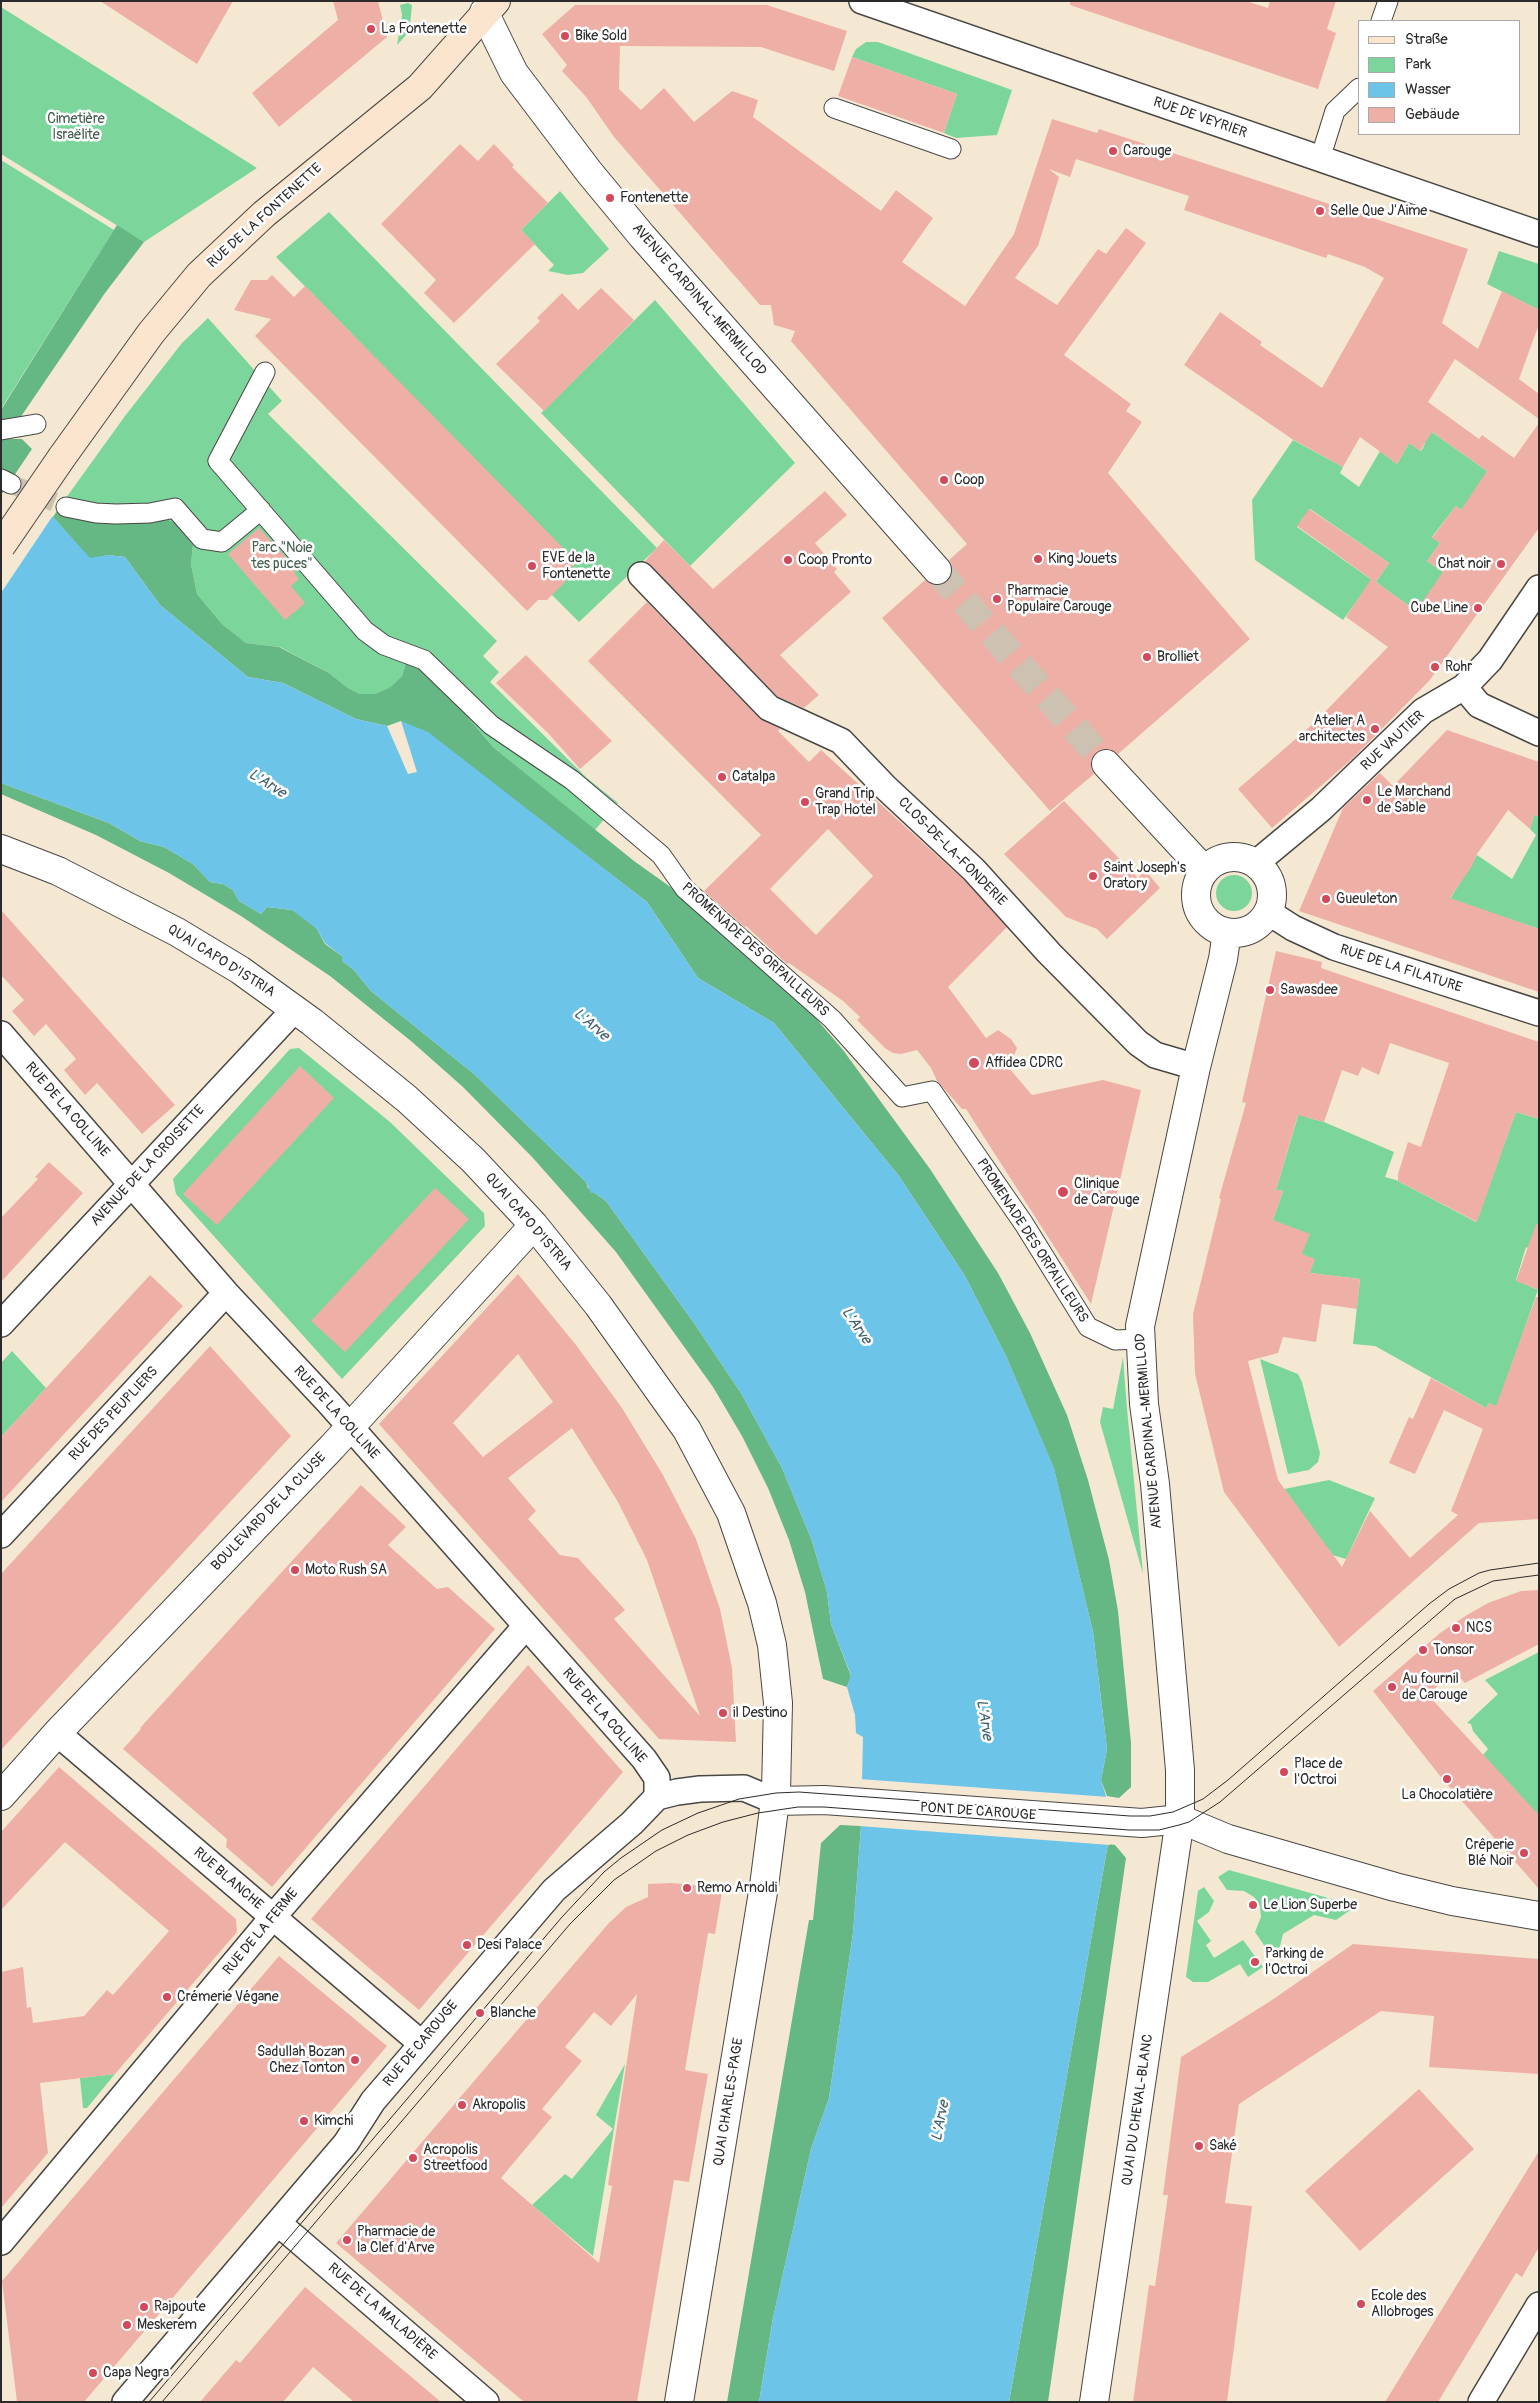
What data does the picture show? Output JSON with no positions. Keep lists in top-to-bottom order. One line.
{"streets":{"main road":["RUE DE LA FONTENETTE"],"street":["RUE DE VEYRIER","AVENUE CARDINAL-MERMILLOD","RUE VAUTIER","CLOS-DE-LA-FONDERIE","PROMENADE DES ORPAILLEURS","QUAI CAPO D'ISTRIA","RUE DE LA FILATURE","RUE DE LA COLLINE","AVENUE DE LA CROISETTE","RUE DES PEUPLIERS","BOULEVARD DE LA CLUSE","PONT DE CAROUGE","RUE BLANCHE","RUE DE LA FERME","RUE DE CAROUGE","QUAI CHARLES-PAGE","QUAI DU CHEVAL-BLANC","RUE DE LA MALADIÈRE"]},"crossings":[["RUE DE LA FONTENETTE","AVENUE CARDINAL-MERMILLOD"],["AVENUE CARDINAL-MERMILLOD","RUE VAUTIER"],["AVENUE CARDINAL-MERMILLOD","CLOS-DE-LA-FONDERIE"],["AVENUE CARDINAL-MERMILLOD","PROMENADE DES ORPAILLEURS"],["AVENUE CARDINAL-MERMILLOD","RUE DE LA FILATURE"],["AVENUE CARDINAL-MERMILLOD","PONT DE CAROUGE"],["AVENUE CARDINAL-MERMILLOD","QUAI DU CHEVAL-BLANC"],["RUE VAUTIER","RUE DE LA FILATURE"],["QUAI CAPO D'ISTRIA","AVENUE DE LA CROISETTE"],["QUAI CAPO D'ISTRIA","BOULEVARD DE LA CLUSE"],["QUAI CAPO D'ISTRIA","PONT DE CAROUGE"],["QUAI CAPO D'ISTRIA","QUAI CHARLES-PAGE"],["RUE DE LA COLLINE","AVENUE DE LA CROISETTE"],["RUE DE LA COLLINE","RUE DES PEUPLIERS"],["RUE DE LA COLLINE","BOULEVARD DE LA CLUSE"],["RUE DE LA COLLINE","RUE DE LA FERME"],["RUE DE LA COLLINE","RUE DE CAROUGE"],["BOULEVARD DE LA CLUSE","RUE BLANCHE"],["PONT DE CAROUGE","QUAI CHARLES-PAGE"],["PONT DE CAROUGE","QUAI DU CHEVAL-BLANC"],["RUE BLANCHE","RUE DE LA FERME"],["RUE BLANCHE","RUE DE CAROUGE"],["RUE DE CAROUGE","RUE DE LA MALADIÈRE"]],"water":["L'Arve"],"parks":["Cimetière Israëlite","Parc \"Noie tes puces\""],"places":["La Fontenette","Bike Sold","Carouge","Fontenette","Selle Que J'Aime","Coop","King Jouets","Coop Pronto","Chat noir","EVE de la Fontenette","Pharmacie Populaire Carouge","Cube Line","Brolliet","Rohr","Atelier A architectes","Catalpa","Le Marchand de Sable","Grand Trip Trap Hotel","Saint Joseph's Oratory","Gueuleton","Sawasdee","Affidea CDRC","Clinique de Carouge","Moto Rush SA","NCS","Tonsor","Au fournil de Carouge","il Destino","Place de l'Octroi","La Chocolatière","Crêperie Blé Noir","Remo Arnoldi","Le Lion Superbe","Desi Palace","Parking de l'Octroi","Crémerie Végane","Blanche","Sadullah Bozan Chez Tonton","Akropolis","Kimchi","Saké","Acropolis Streetfood","Pharmacie de la Clef d'Arve","Ecole des Allobroges","Rajpoute","Meskerem","Capa Negra"],"legend":["Straße","Park","Wasser","Gebäude"]}
